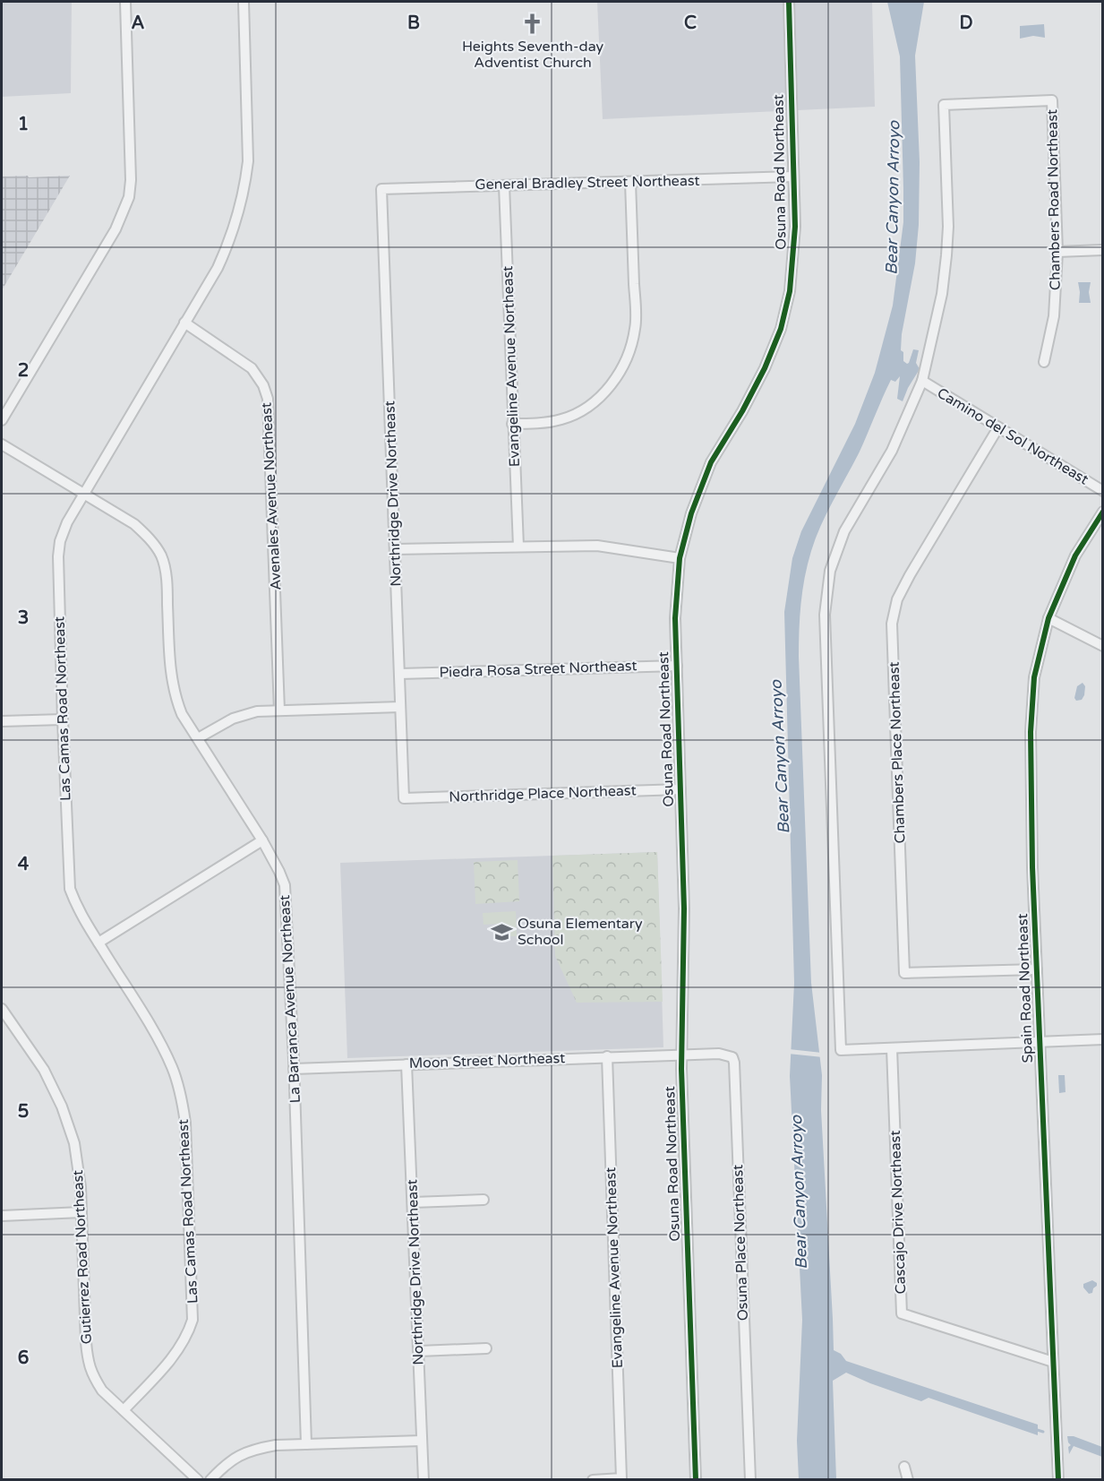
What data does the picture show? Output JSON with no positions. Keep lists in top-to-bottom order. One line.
{"streets":{"street":["Osuna Road Northeast","General Bradley Street Northeast","Chambers Road Northeast","Evangeline Avenue Northeast","Camino del Sol Northeast","Northridge Drive Northeast","Avenales Avenue Northeast","Piedra Rosa Street Northeast","Las Camas Road Northeast","Chambers Place Northeast","Northridge Place Northeast","Spain Road Northeast","La Barranca Avenue Northeast","Moon Street Northeast","Cascajo Drive Northeast","Osuna Place Northeast","Gutierrez Road Northeast"]},"crossings":[["Osuna Road Northeast","General Bradley Street Northeast"],["Osuna Road Northeast","Piedra Rosa Street Northeast"],["Osuna Road Northeast","Northridge Place Northeast"],["Osuna Road Northeast","Moon Street Northeast"],["Osuna Road Northeast","Osuna Place Northeast"],["General Bradley Street Northeast","Evangeline Avenue Northeast"],["General Bradley Street Northeast","Northridge Drive Northeast"],["Chambers Road Northeast","Camino del Sol Northeast"],["Evangeline Avenue Northeast","Moon Street Northeast"],["Camino del Sol Northeast","Chambers Place Northeast"],["Northridge Drive Northeast","Piedra Rosa Street Northeast"],["Northridge Drive Northeast","Northridge Place Northeast"],["Northridge Drive Northeast","Moon Street Northeast"],["Avenales Avenue Northeast","Las Camas Road Northeast"],["Las Camas Road Northeast","La Barranca Avenue Northeast"],["Las Camas Road Northeast","Gutierrez Road Northeast"],["Chambers Place Northeast","Spain Road Northeast"],["Spain Road Northeast","Cascajo Drive Northeast"],["La Barranca Avenue Northeast","Moon Street Northeast"],["Moon Street Northeast","Osuna Place Northeast"]],"water":["Bear Canyon Arroyo"],"places":{"church":["Heights Seventh-day Adventist Church"],"school or university":["Osuna Elementary School"]},"grid":{"columns":["A","B","C","D"],"rows":["1","2","3","4","5","6"]}}
